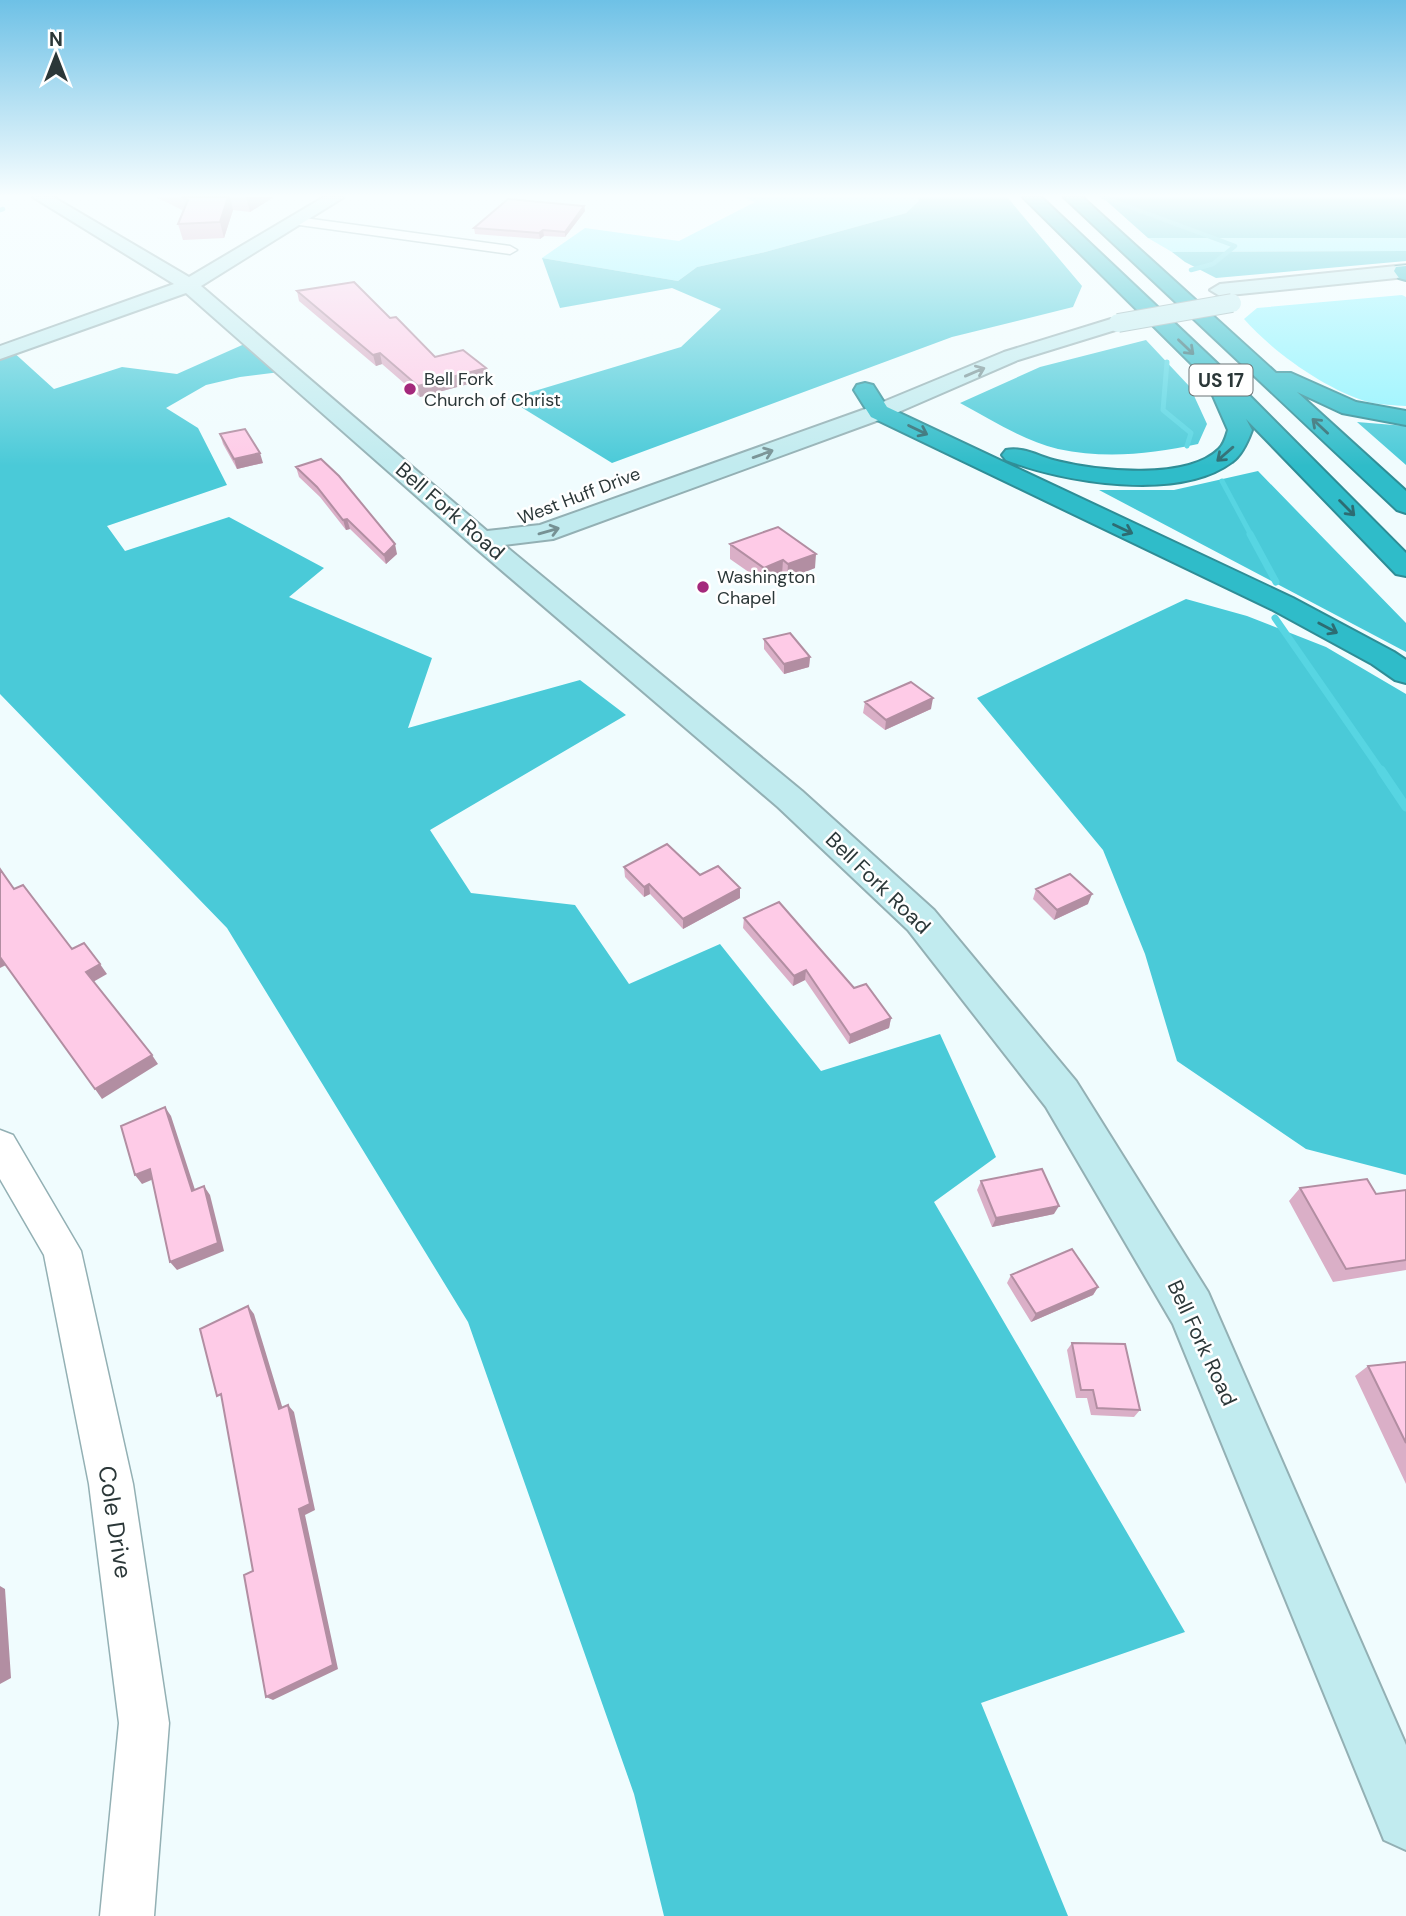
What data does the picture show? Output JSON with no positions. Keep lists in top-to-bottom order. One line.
{"streets":{"highway":["US 17"],"main road":["West Huff Drive","Bell Fork Road"],"street":["Cole Drive"]},"crossings":[["West Huff Drive","Bell Fork Road"]],"one_way":["West Huff Drive"],"places":["Bell Fork Church of Christ","Washington Chapel"],"north":"top"}
